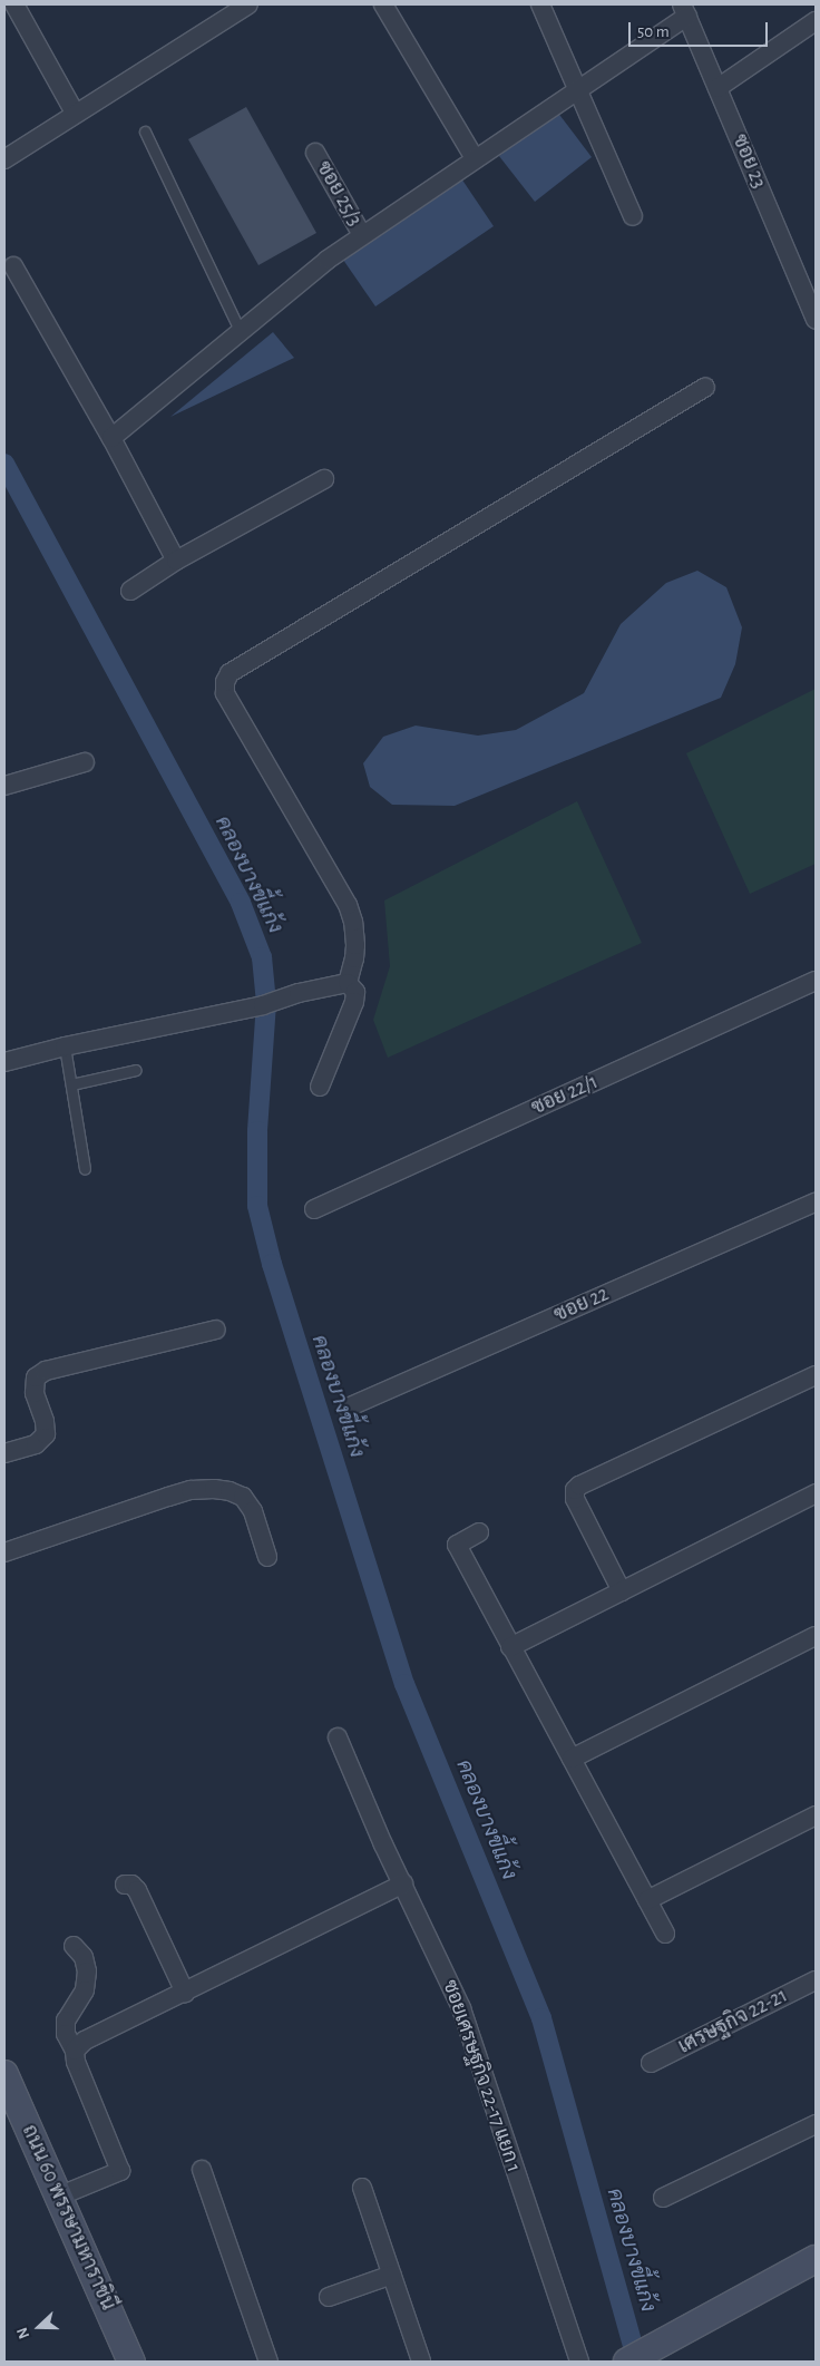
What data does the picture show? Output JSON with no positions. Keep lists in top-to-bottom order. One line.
{"streets":{"street":["ซอย 23","ซอย 25/3","ซอย 22/1","ซอย 22","เศรษฐกิจ 22-21","ซอยเศรษฐกิจ 22-17 แยก 1","ถนน 60 พรรษามหาราชินี"]},"water":["คลองบางขี้แก้ง"],"scale_bar":"50 m","north":"left"}
